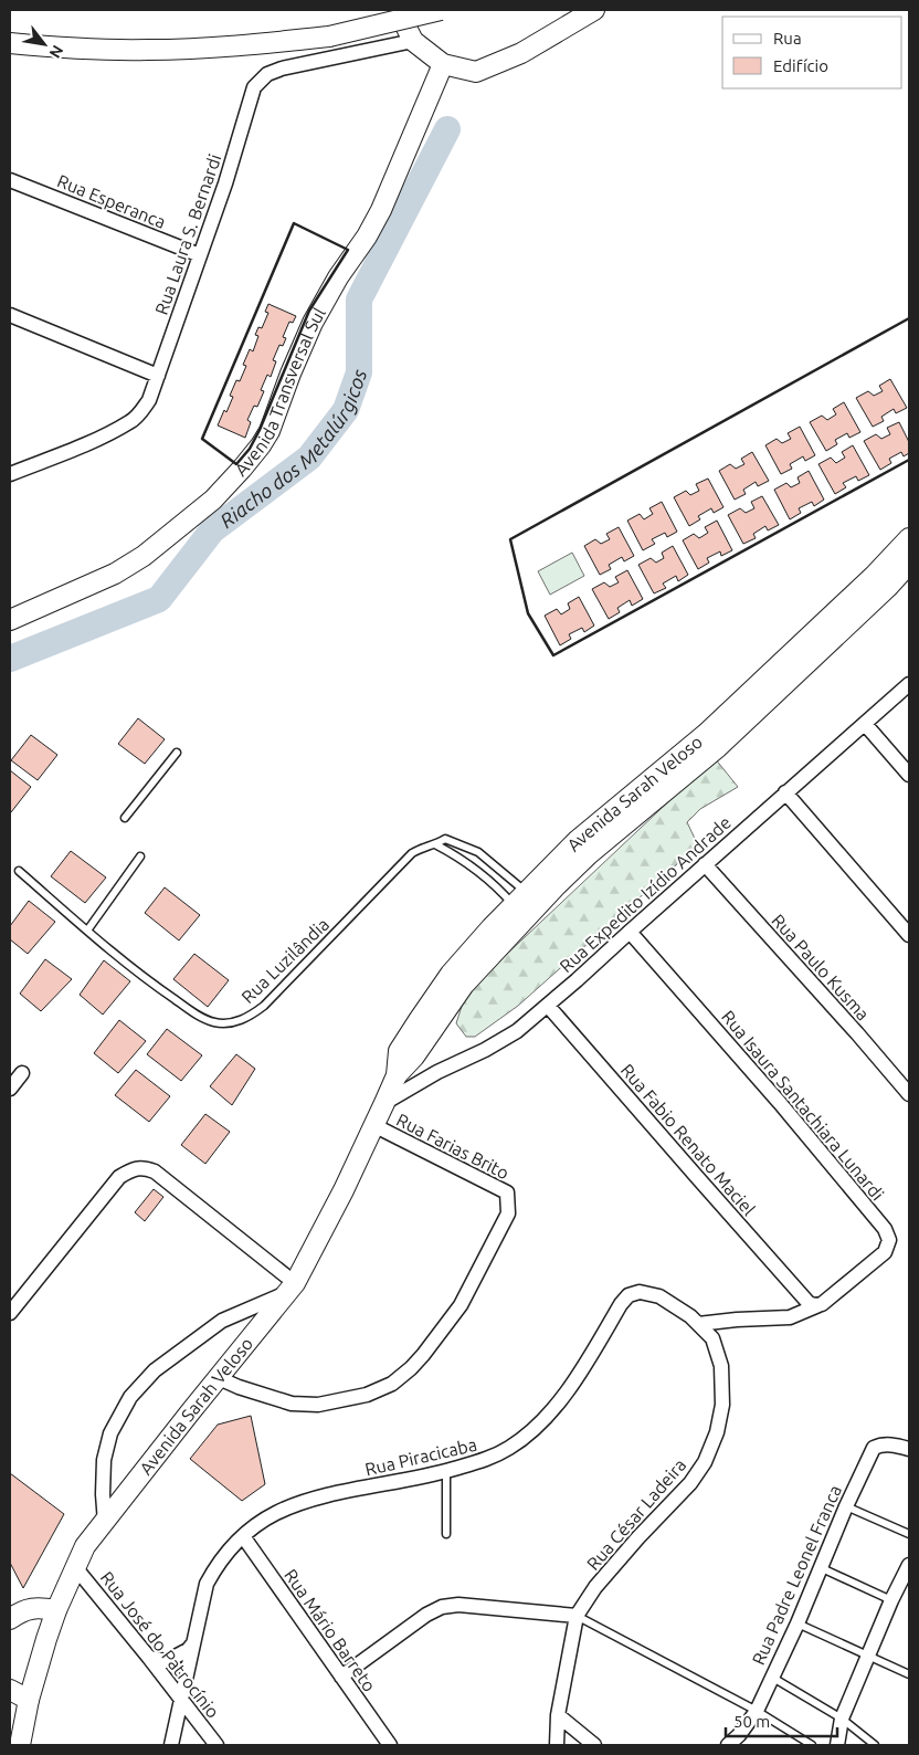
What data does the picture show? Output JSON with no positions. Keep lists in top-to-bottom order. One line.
{"streets":{"main road":["Avenida Transversal Sul","Avenida Sarah Veloso"],"street":["Rua Esperanca","Rua Laura S. Bernardi","Rua Expedito Izídio Andrade","Rua Paulo Kusma","Rua Isaura Santachiara Lunardi","Rua Fabio Renato Maciel","Rua Farias Brito","Rua Piracicaba","Rua César Ladeira","Rua Padre Leonel Franca","Rua Mário Barreto","Rua José do Patrocínio"],"lane":["Rua Luzilândia"]},"crossings":[["Rua Esperanca","Rua Laura S. Bernardi"],["Avenida Sarah Veloso","Rua Expedito Izídio Andrade"],["Avenida Sarah Veloso","Rua Luzilândia"],["Avenida Sarah Veloso","Rua Farias Brito"],["Avenida Sarah Veloso","Rua José do Patrocínio"],["Rua Expedito Izídio Andrade","Rua Paulo Kusma"],["Rua Expedito Izídio Andrade","Rua Isaura Santachiara Lunardi"],["Rua Expedito Izídio Andrade","Rua Fabio Renato Maciel"],["Rua Isaura Santachiara Lunardi","Rua Fabio Renato Maciel"],["Rua Piracicaba","Rua César Ladeira"],["Rua Piracicaba","Rua Mário Barreto"],["Rua Piracicaba","Rua José do Patrocínio"]],"water":["Riacho dos Metalúrgicos"],"legend":["Rua","Edifício"],"scale_bar":"50 m","north":"bottom right"}
